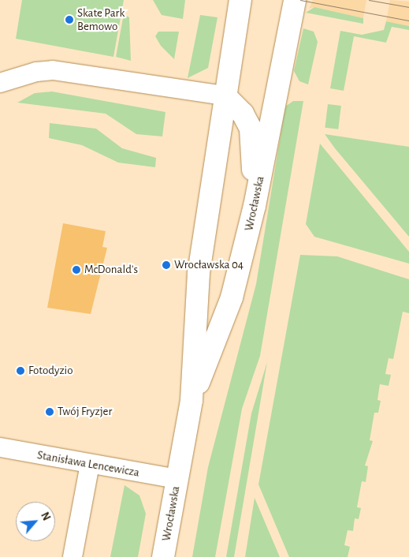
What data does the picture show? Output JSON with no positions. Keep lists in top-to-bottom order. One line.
{"streets":{"street":["Wrocławska","Stanisława Lencewicza"]},"crossings":[["Wrocławska","Stanisława Lencewicza"]],"places":["Skate Park Bemowo","Wrocławska 04","McDonald's","Fotodyzio","Twój Fryzjer"],"north":"top right"}
